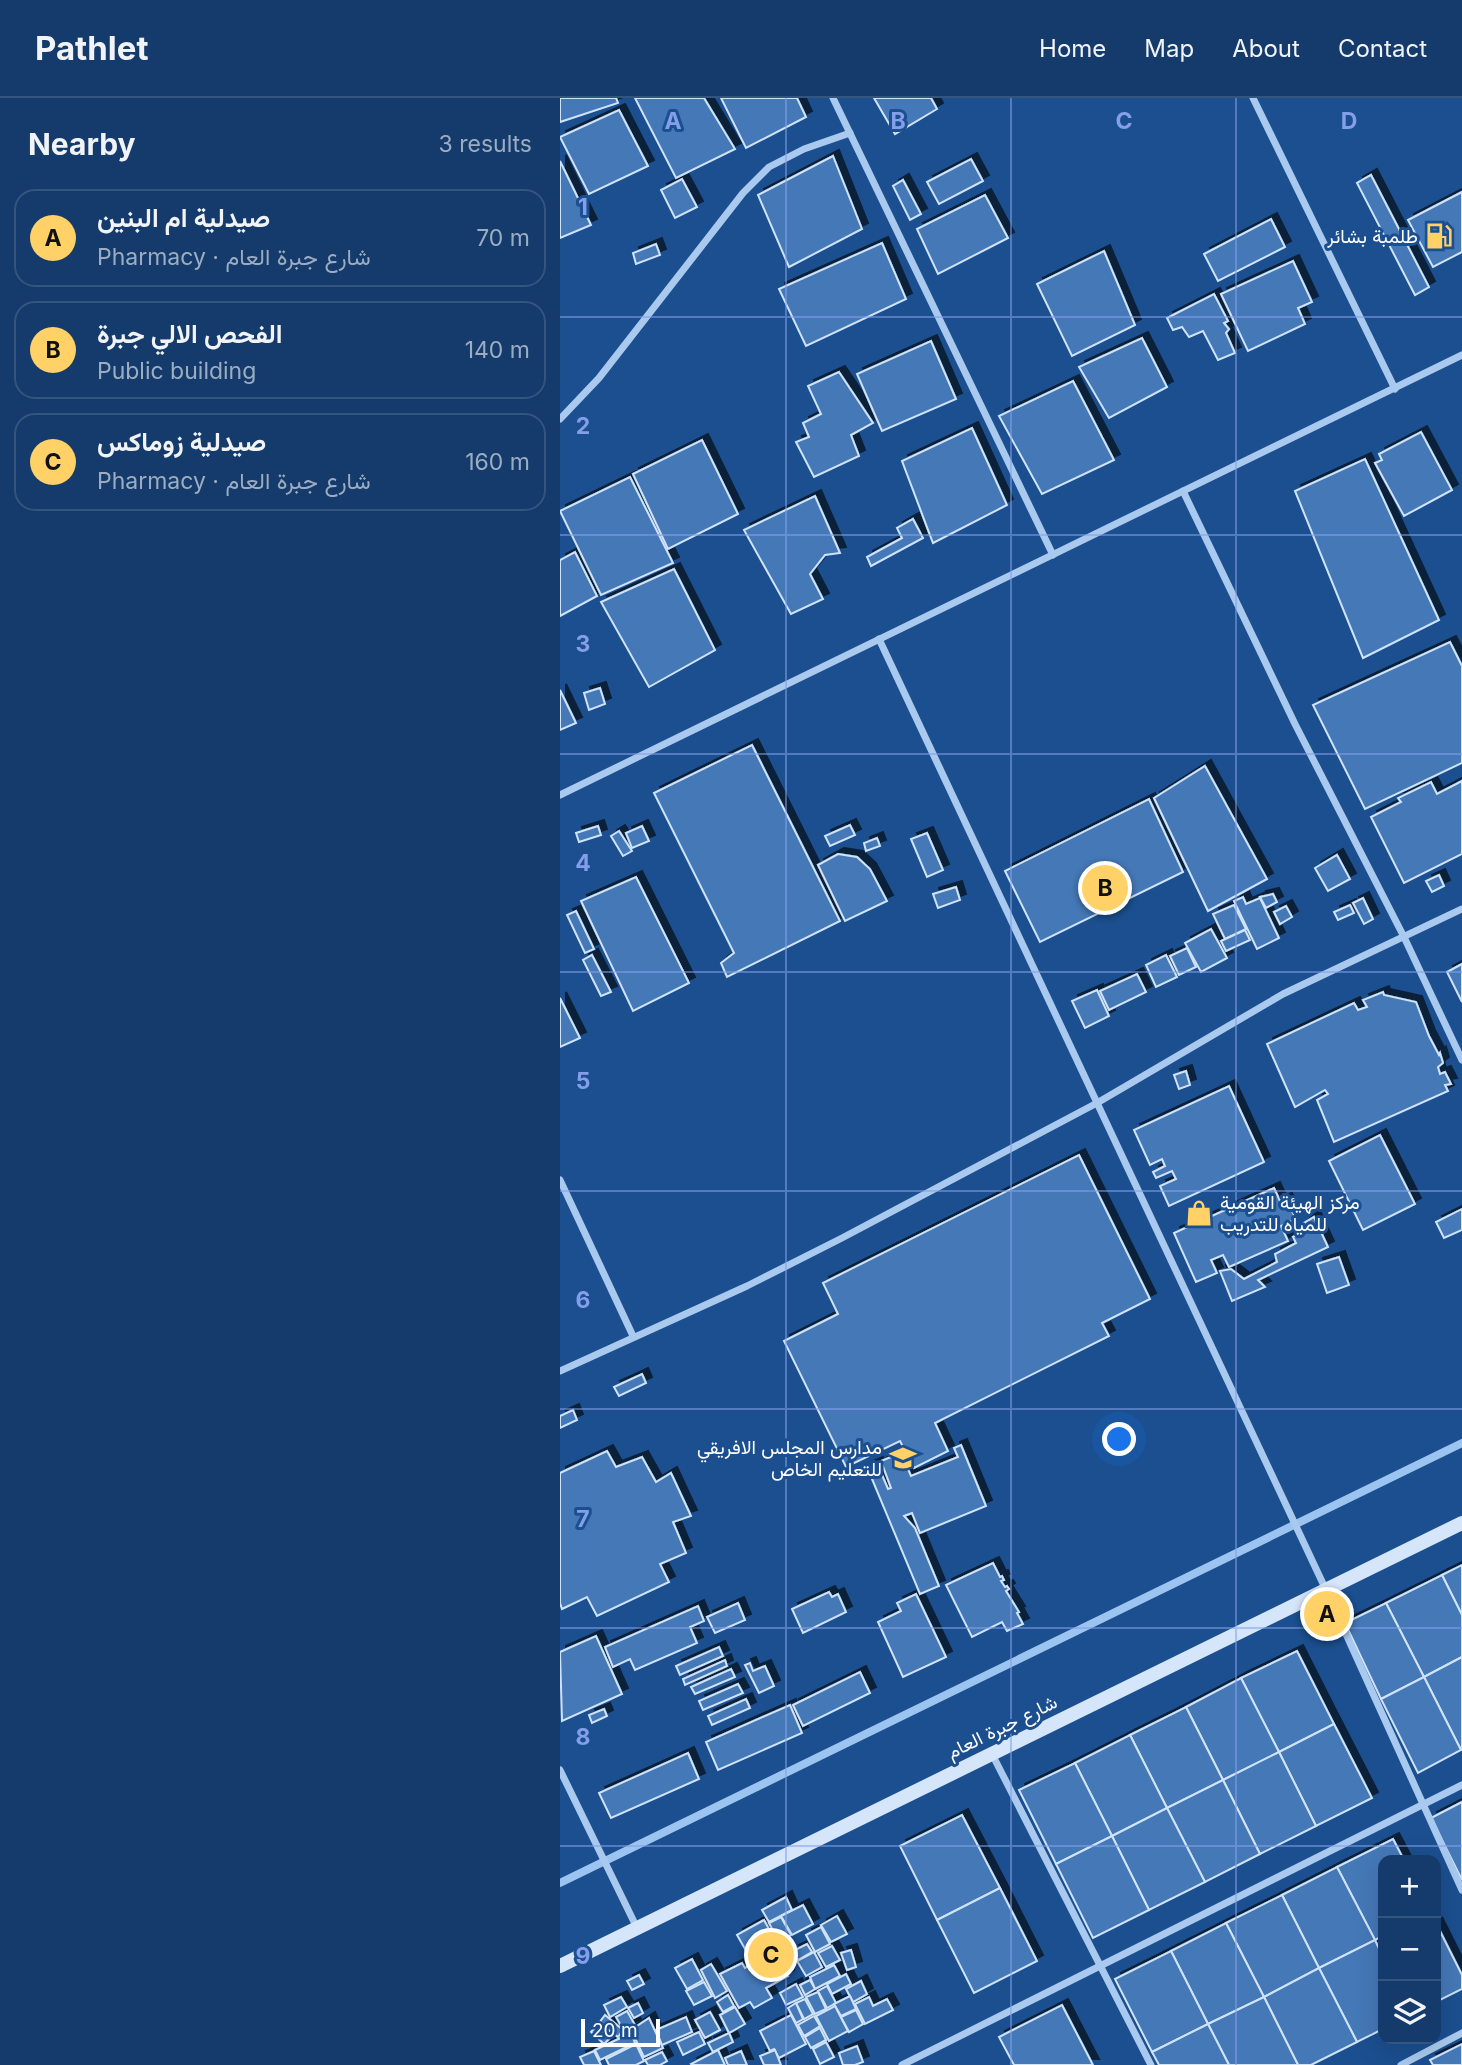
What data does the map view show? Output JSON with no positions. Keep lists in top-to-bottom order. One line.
{"streets":{"main road":["شارع جبرة العام"]},"places":{"fuel station":["طلمبة بشائر"],"shop":["مركز الهيئة القومية للمياه للتدريب"],"school or university":["مدارس المجلس الافريقي للتعليم الخاص"]},"scale_bar":"20 m","page":{"header":"Pathlet","nav":["Home","Map","About","Contact"],"heading":["Nearby","3 results"],"list":[{"mark":"A","name":"صيدلية ام البنين","note":"Pharmacy · شارع جبرة العام","value":"70 m"},{"mark":"B","name":"الفحص الالي جبرة","note":"Public building","value":"140 m"},{"mark":"C","name":"صيدلية زوماكس","note":"Pharmacy · شارع جبرة العام","value":"160 m"}],"pins":["B","A","C"],"map_buttons":["+","−"],"scale":"20 m"},"grid":{"columns":["A","B","C","D"],"rows":["1","2","3","4","5","6","7","8","9"]}}
